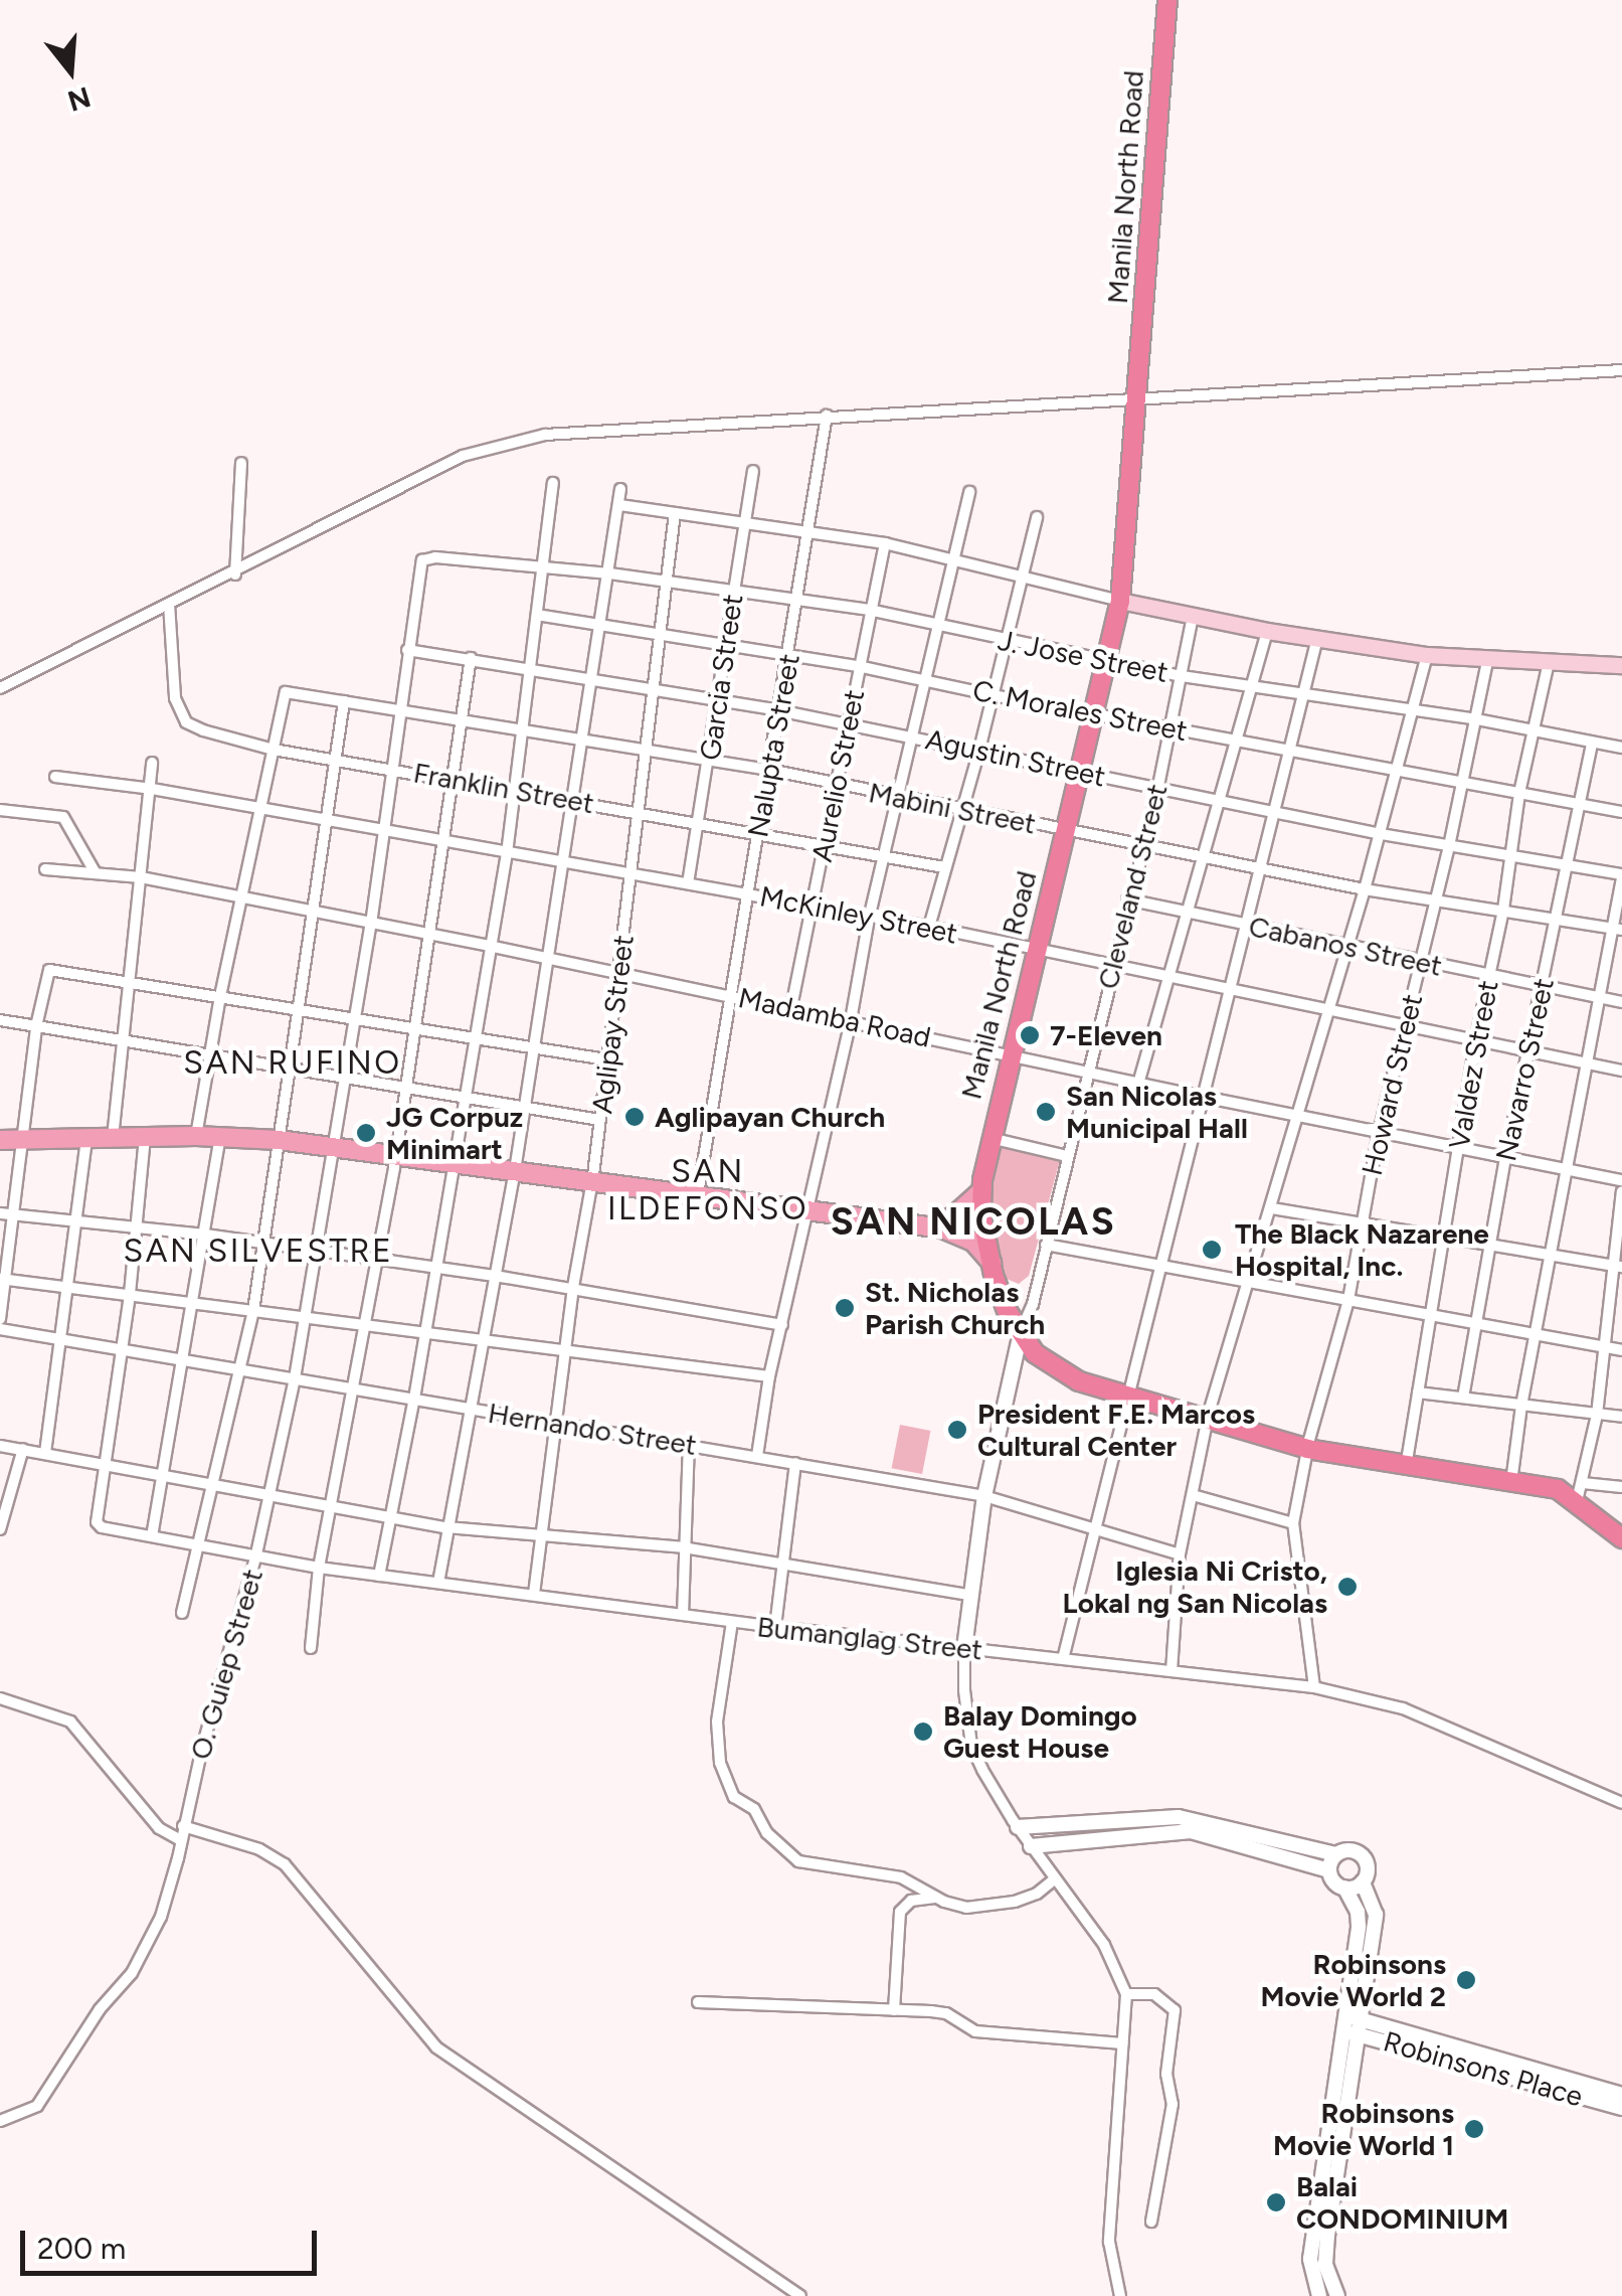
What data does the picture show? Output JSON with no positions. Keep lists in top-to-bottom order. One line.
{"streets":{"highway":["Manila North Road"],"street":["J. Jose Street","Garcia Street","C. Morales Street","Nalupta Street","Agustin Street","Aurelio Street","Franklin Street","Mabini Street","Cleveland Street","McKinley Street","Cabanos Street","Madamba Road","Aglipay Street","Valdez Street","Navarro Street","Howard Street","Hernando Street","Bumanglag Street","O. Guiep Street","Robinsons Place"]},"crossings":[["Manila North Road","J. Jose Street"],["Manila North Road","C. Morales Street"],["Manila North Road","Agustin Street"],["Manila North Road","Mabini Street"],["Manila North Road","Cleveland Street"],["Manila North Road","McKinley Street"],["Manila North Road","Madamba Road"],["Manila North Road","Valdez Street"],["Manila North Road","Howard Street"],["J. Jose Street","Garcia Street"],["J. Jose Street","Nalupta Street"],["J. Jose Street","Agustin Street"],["J. Jose Street","Aurelio Street"],["J. Jose Street","Cleveland Street"],["J. Jose Street","Aglipay Street"],["J. Jose Street","Valdez Street"],["J. Jose Street","Navarro Street"],["J. Jose Street","Howard Street"],["J. Jose Street","O. Guiep Street"],["Garcia Street","C. Morales Street"],["Garcia Street","Agustin Street"],["Garcia Street","Franklin Street"],["Garcia Street","Mabini Street"],["Garcia Street","McKinley Street"],["C. Morales Street","Nalupta Street"],["C. Morales Street","Aurelio Street"],["C. Morales Street","Cleveland Street"],["C. Morales Street","Aglipay Street"],["C. Morales Street","Valdez Street"],["C. Morales Street","Navarro Street"],["C. Morales Street","Howard Street"],["Nalupta Street","Agustin Street"],["Nalupta Street","Franklin Street"],["Nalupta Street","Mabini Street"],["Nalupta Street","McKinley Street"],["Nalupta Street","Madamba Road"],["Agustin Street","Aurelio Street"],["Agustin Street","Cleveland Street"],["Agustin Street","Aglipay Street"],["Agustin Street","Valdez Street"],["Agustin Street","Navarro Street"],["Agustin Street","Howard Street"],["Agustin Street","O. Guiep Street"],["Aurelio Street","Franklin Street"],["Aurelio Street","Mabini Street"],["Aurelio Street","McKinley Street"],["Aurelio Street","Madamba Road"],["Franklin Street","Mabini Street"],["Franklin Street","Aglipay Street"],["Franklin Street","O. Guiep Street"],["Mabini Street","Cleveland Street"],["Mabini Street","Aglipay Street"],["Mabini Street","Valdez Street"],["Mabini Street","Navarro Street"],["Mabini Street","Howard Street"],["Mabini Street","O. Guiep Street"],["Cleveland Street","McKinley Street"],["Cleveland Street","Cabanos Street"],["Cleveland Street","Madamba Road"],["McKinley Street","Aglipay Street"],["McKinley Street","Valdez Street"],["McKinley Street","Navarro Street"],["McKinley Street","Howard Street"],["McKinley Street","O. Guiep Street"],["Cabanos Street","Valdez Street"],["Cabanos Street","Navarro Street"],["Cabanos Street","Howard Street"],["Madamba Road","Aglipay Street"],["Madamba Road","Valdez Street"],["Madamba Road","Navarro Street"],["Madamba Road","Howard Street"],["Madamba Road","O. Guiep Street"],["Aglipay Street","Hernando Street"],["Aglipay Street","Bumanglag Street"],["Howard Street","Bumanglag Street"],["Hernando Street","O. Guiep Street"],["Bumanglag Street","O. Guiep Street"]],"districts":["SAN RUFINO","SAN ILDEFONSO","SAN NICOLAS","SAN SILVESTRE"],"places":["7-Eleven","San Nicolas Municipal Hall","Aglipayan Church","JG Corpuz Minimart","The Black Nazarene Hospital, Inc.","St. Nicholas Parish Church","President F.E. Marcos Cultural Center","Iglesia Ni Cristo, Lokal ng San Nicolas","Balay Domingo Guest House","Robinsons Movie World 2","Robinsons Movie World 1","Balai CONDOMINIUM"],"scale_bar":"200 m","north":"bottom"}
